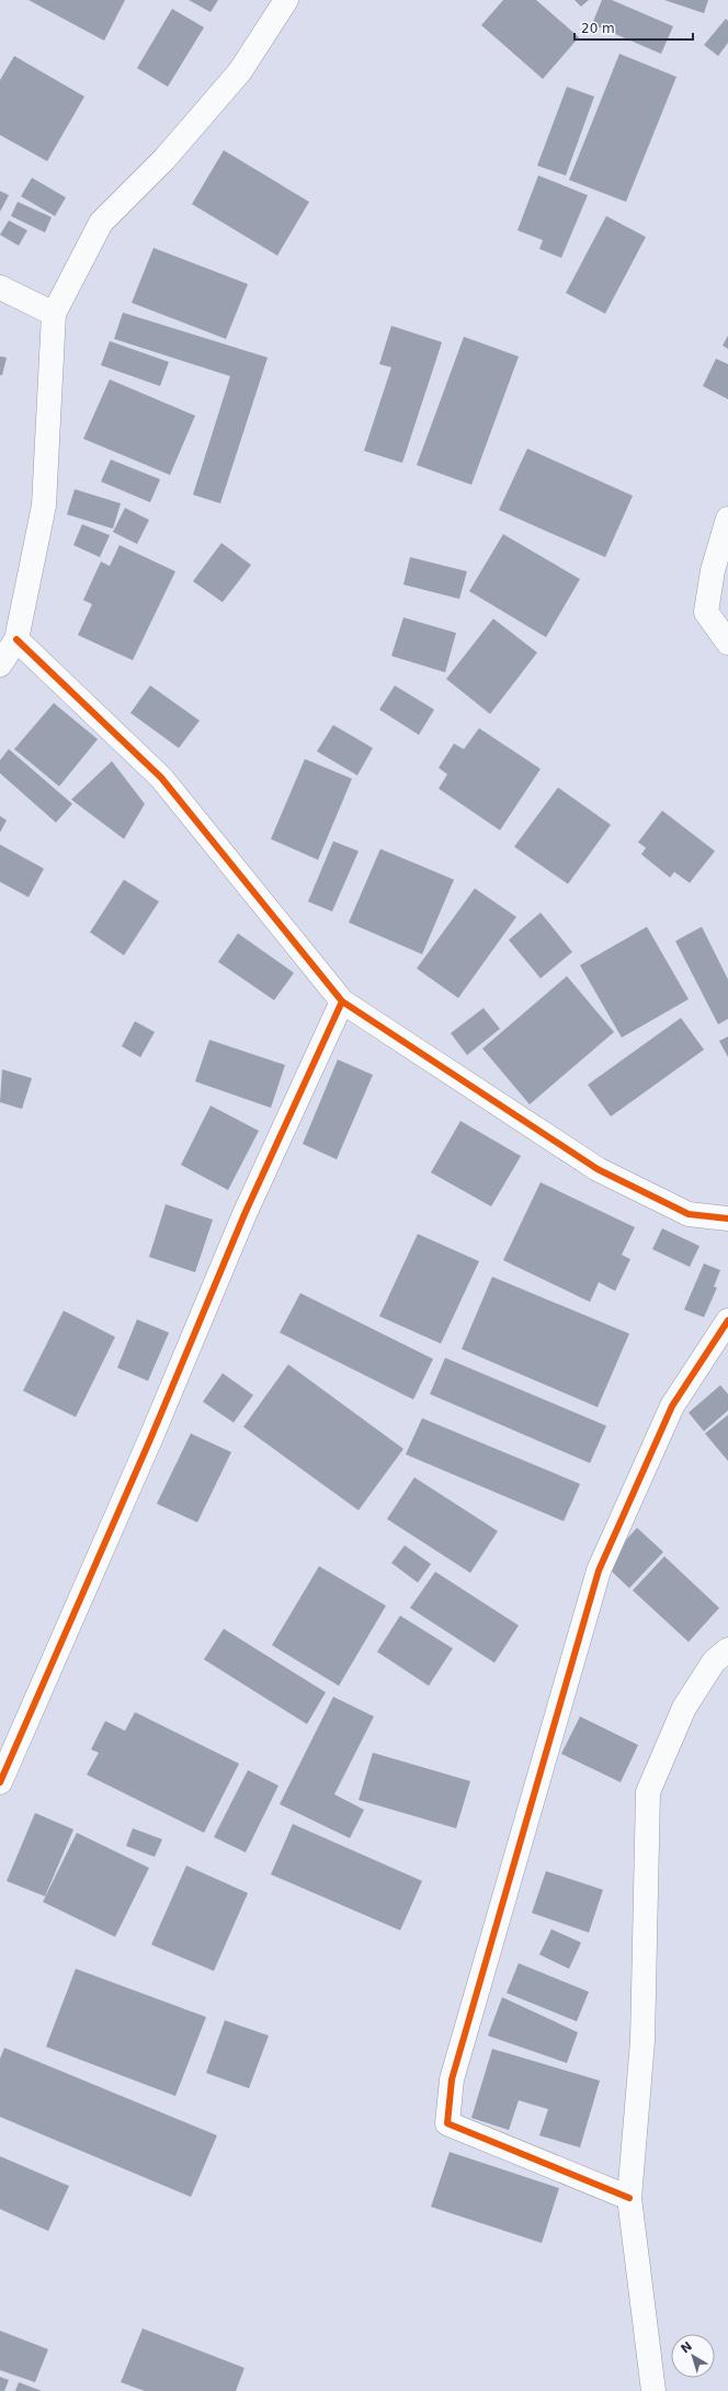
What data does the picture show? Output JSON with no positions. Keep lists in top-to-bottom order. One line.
{"scale_bar":"20 m","north":"top left"}
